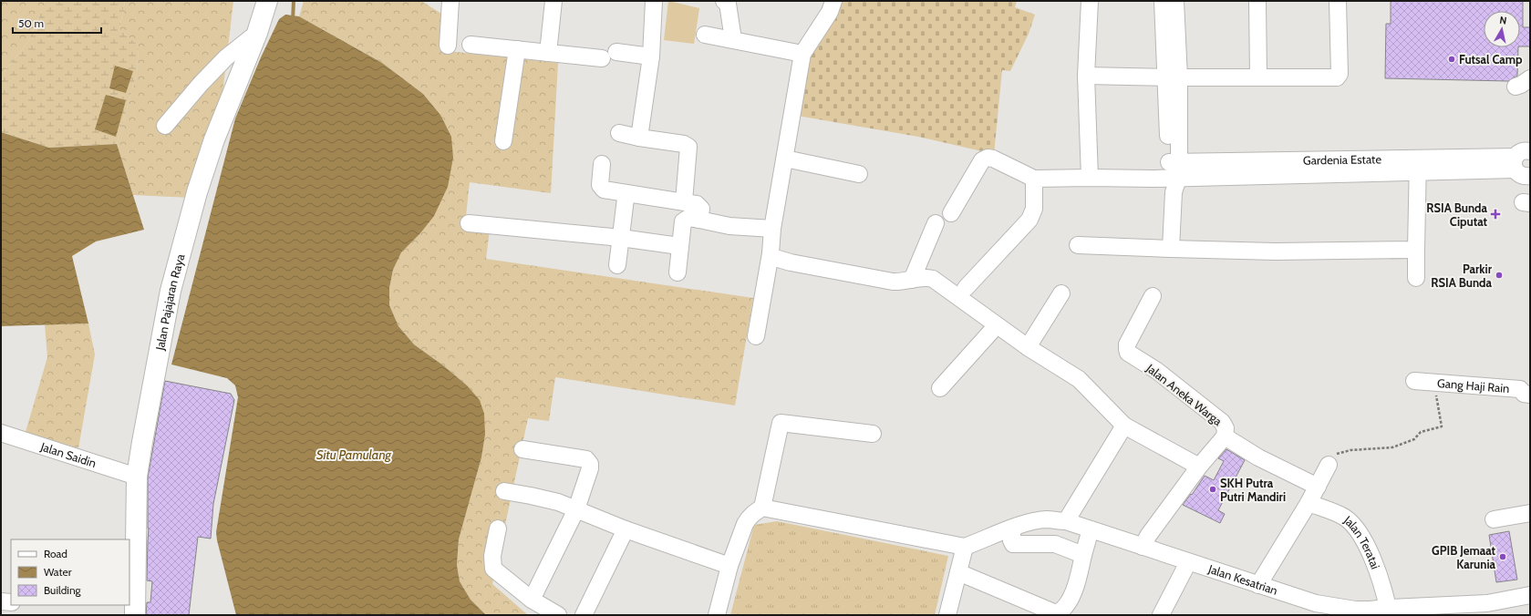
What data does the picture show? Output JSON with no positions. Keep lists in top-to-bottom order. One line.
{"streets":{"main road":["Jalan Pajajaran Raya"],"street":["Gardenia Estate","Gang Haji Rain","Jalan Aneka Warga","Jalan Saidin","Jalan Teratai","Jalan Kesatrian"]},"crossings":[["Jalan Pajajaran Raya","Jalan Saidin"],["Jalan Aneka Warga","Jalan Kesatrian"],["Jalan Teratai","Jalan Kesatrian"]],"water":["Situ Pamulang"],"places":{"other":["Futsal Camp","Parkir RSIA Bunda","SKH Putra Putri Mandiri","GPIB Jemaat Karunia"],"health":["RSIA Bunda Ciputat"]},"legend":["Road","Water","Building"],"scale_bar":"50 m","north":"top"}
